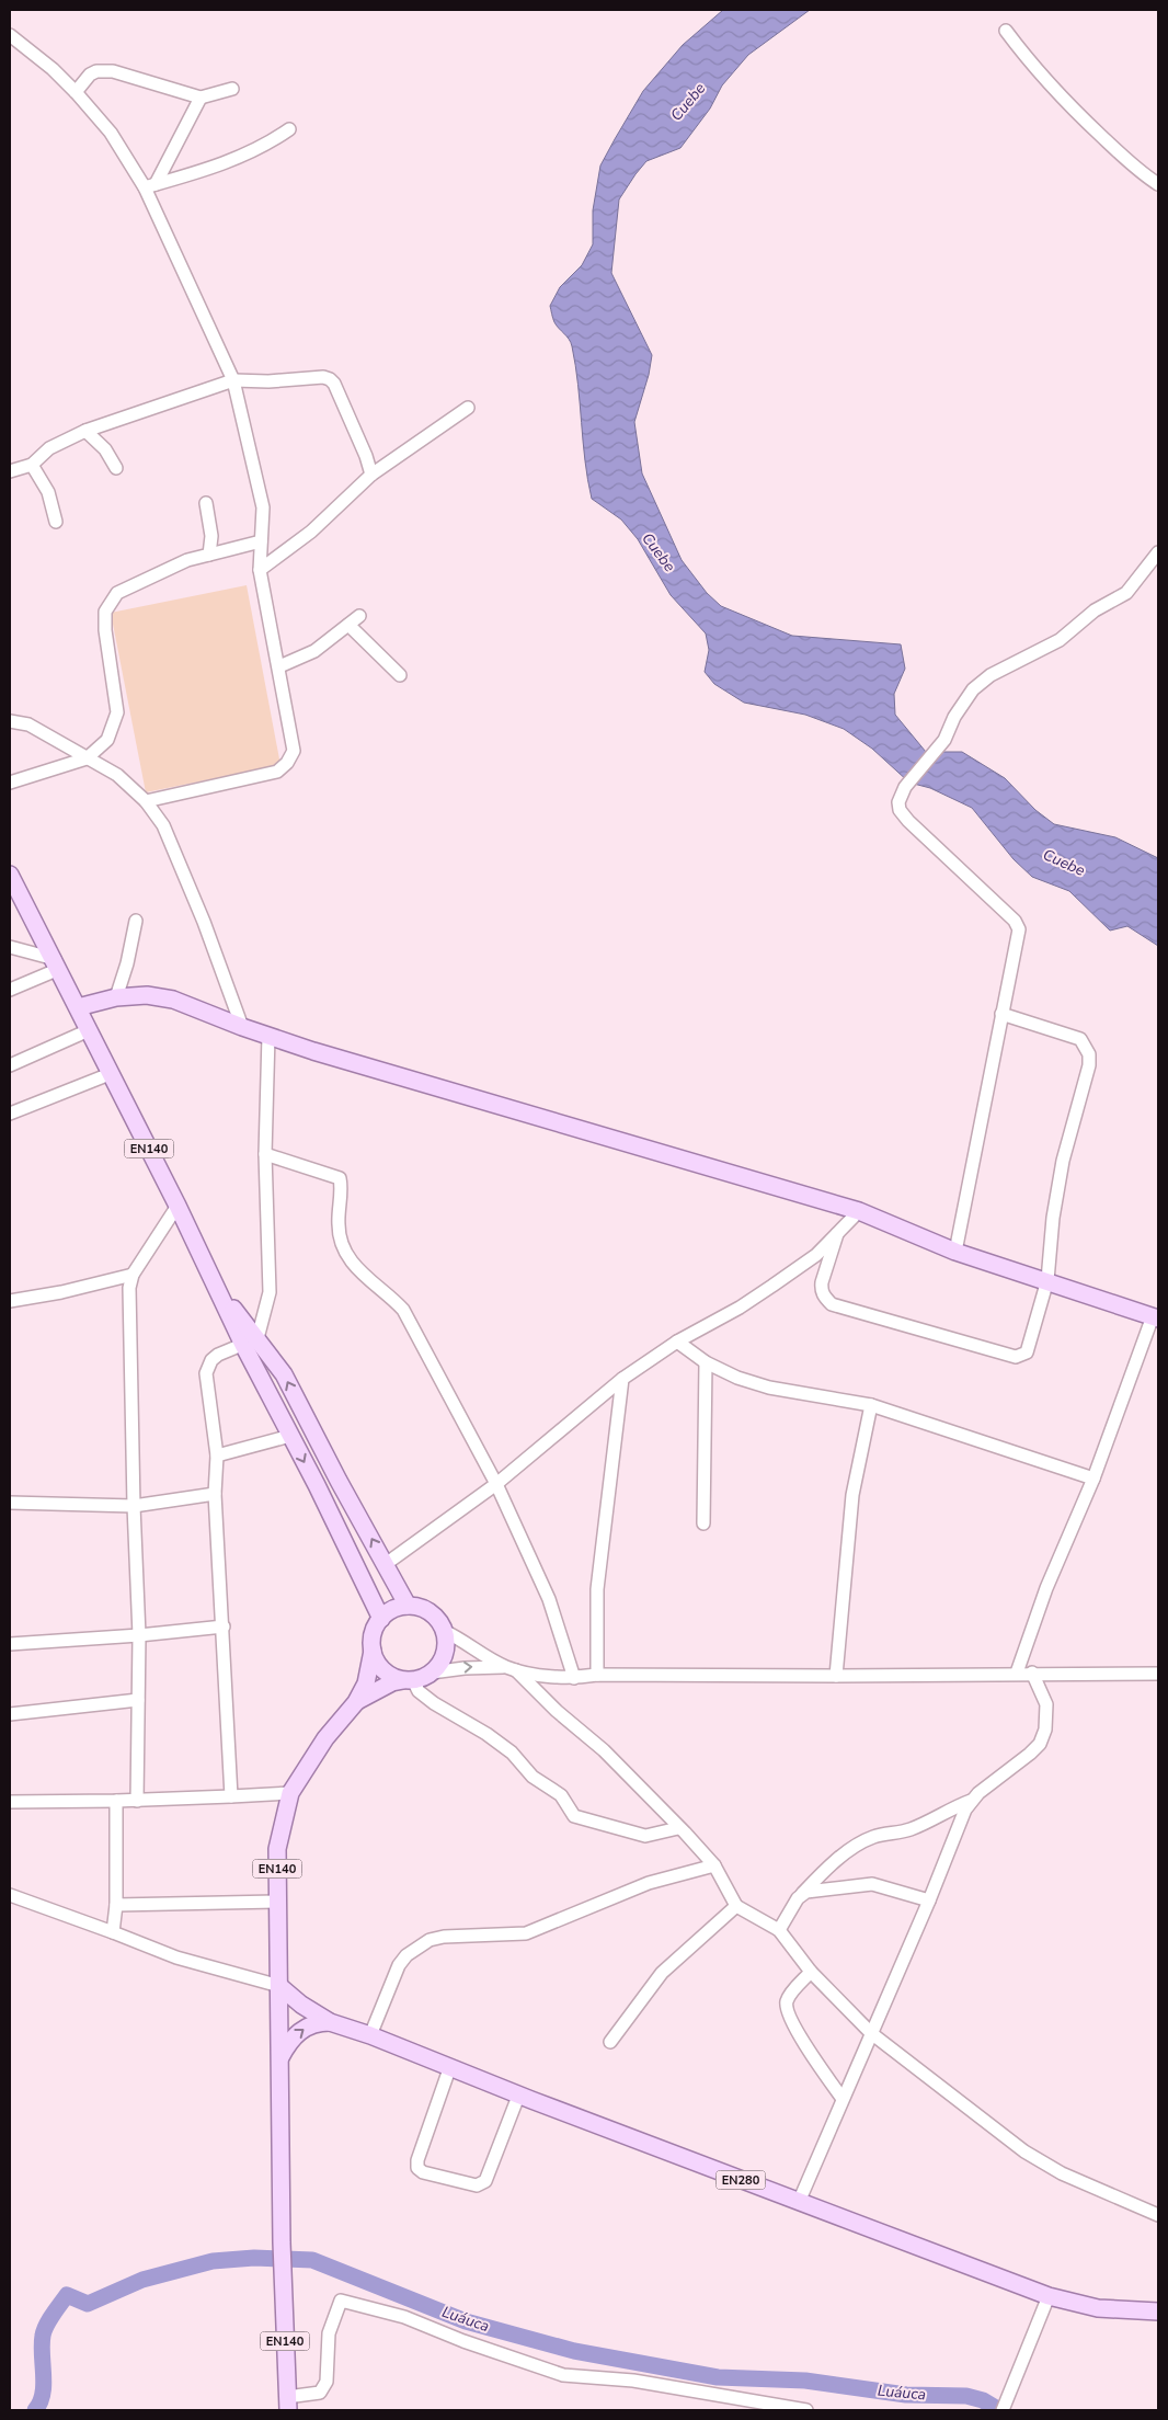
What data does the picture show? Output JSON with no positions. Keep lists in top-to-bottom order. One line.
{"streets":{"main road":["EN140","EN280"]},"crossings":[["EN140","EN280"]],"water":["Cuebe","Luáuca"]}
